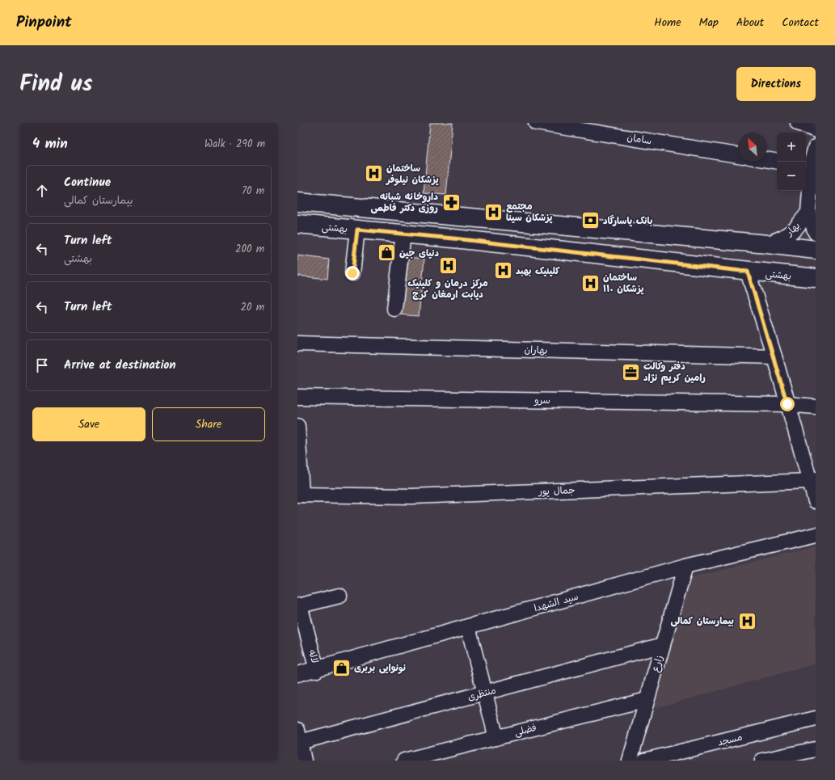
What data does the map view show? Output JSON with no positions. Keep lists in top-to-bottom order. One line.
{"streets":{"main road":["بهشتى"],"street":["سامان","بهار","بهاران","سرو","جمال پور","سید الشهدا","لاله","زارع","منتظری","فضلی","مسجد"]},"crossings":[["سید الشهدا","لاله"],["سید الشهدا","زارع"],["زارع","منتظری"],["زارع","فضلی"]],"places":{"hospital":["ساختمان پزشکان نیلوفر","مجتمع پزشکان سینا","مرکز درمان و کلینیک دیابت ارمغان کرج","کلینیک بهبد","ساختمان پزشکان ۱۱۰","بیمارستان کمالی"],"pharmacy":["داروخانه شبانه روزی دکتر فاطمی"],"bank":["بانک پاسارگاد"],"shop":["دنیای جین","نونوایی بربری"],"office":["دفتر وکالت رامین کریم نژاد"]},"north":"top left","page":{"header":"Pinpoint","nav":["Home","Map","About","Contact"],"title":"Find us","buttons":["Directions",["Save","Share"]],"heading":["4 min","Walk · 290 m"],"map_buttons":["+","−"],"list":[["Continue","بیمارستان کمالی","70 m"],["Turn left","بهشتى","200 m"],["Turn left","20 m"],"Arrive at destination"]}}
